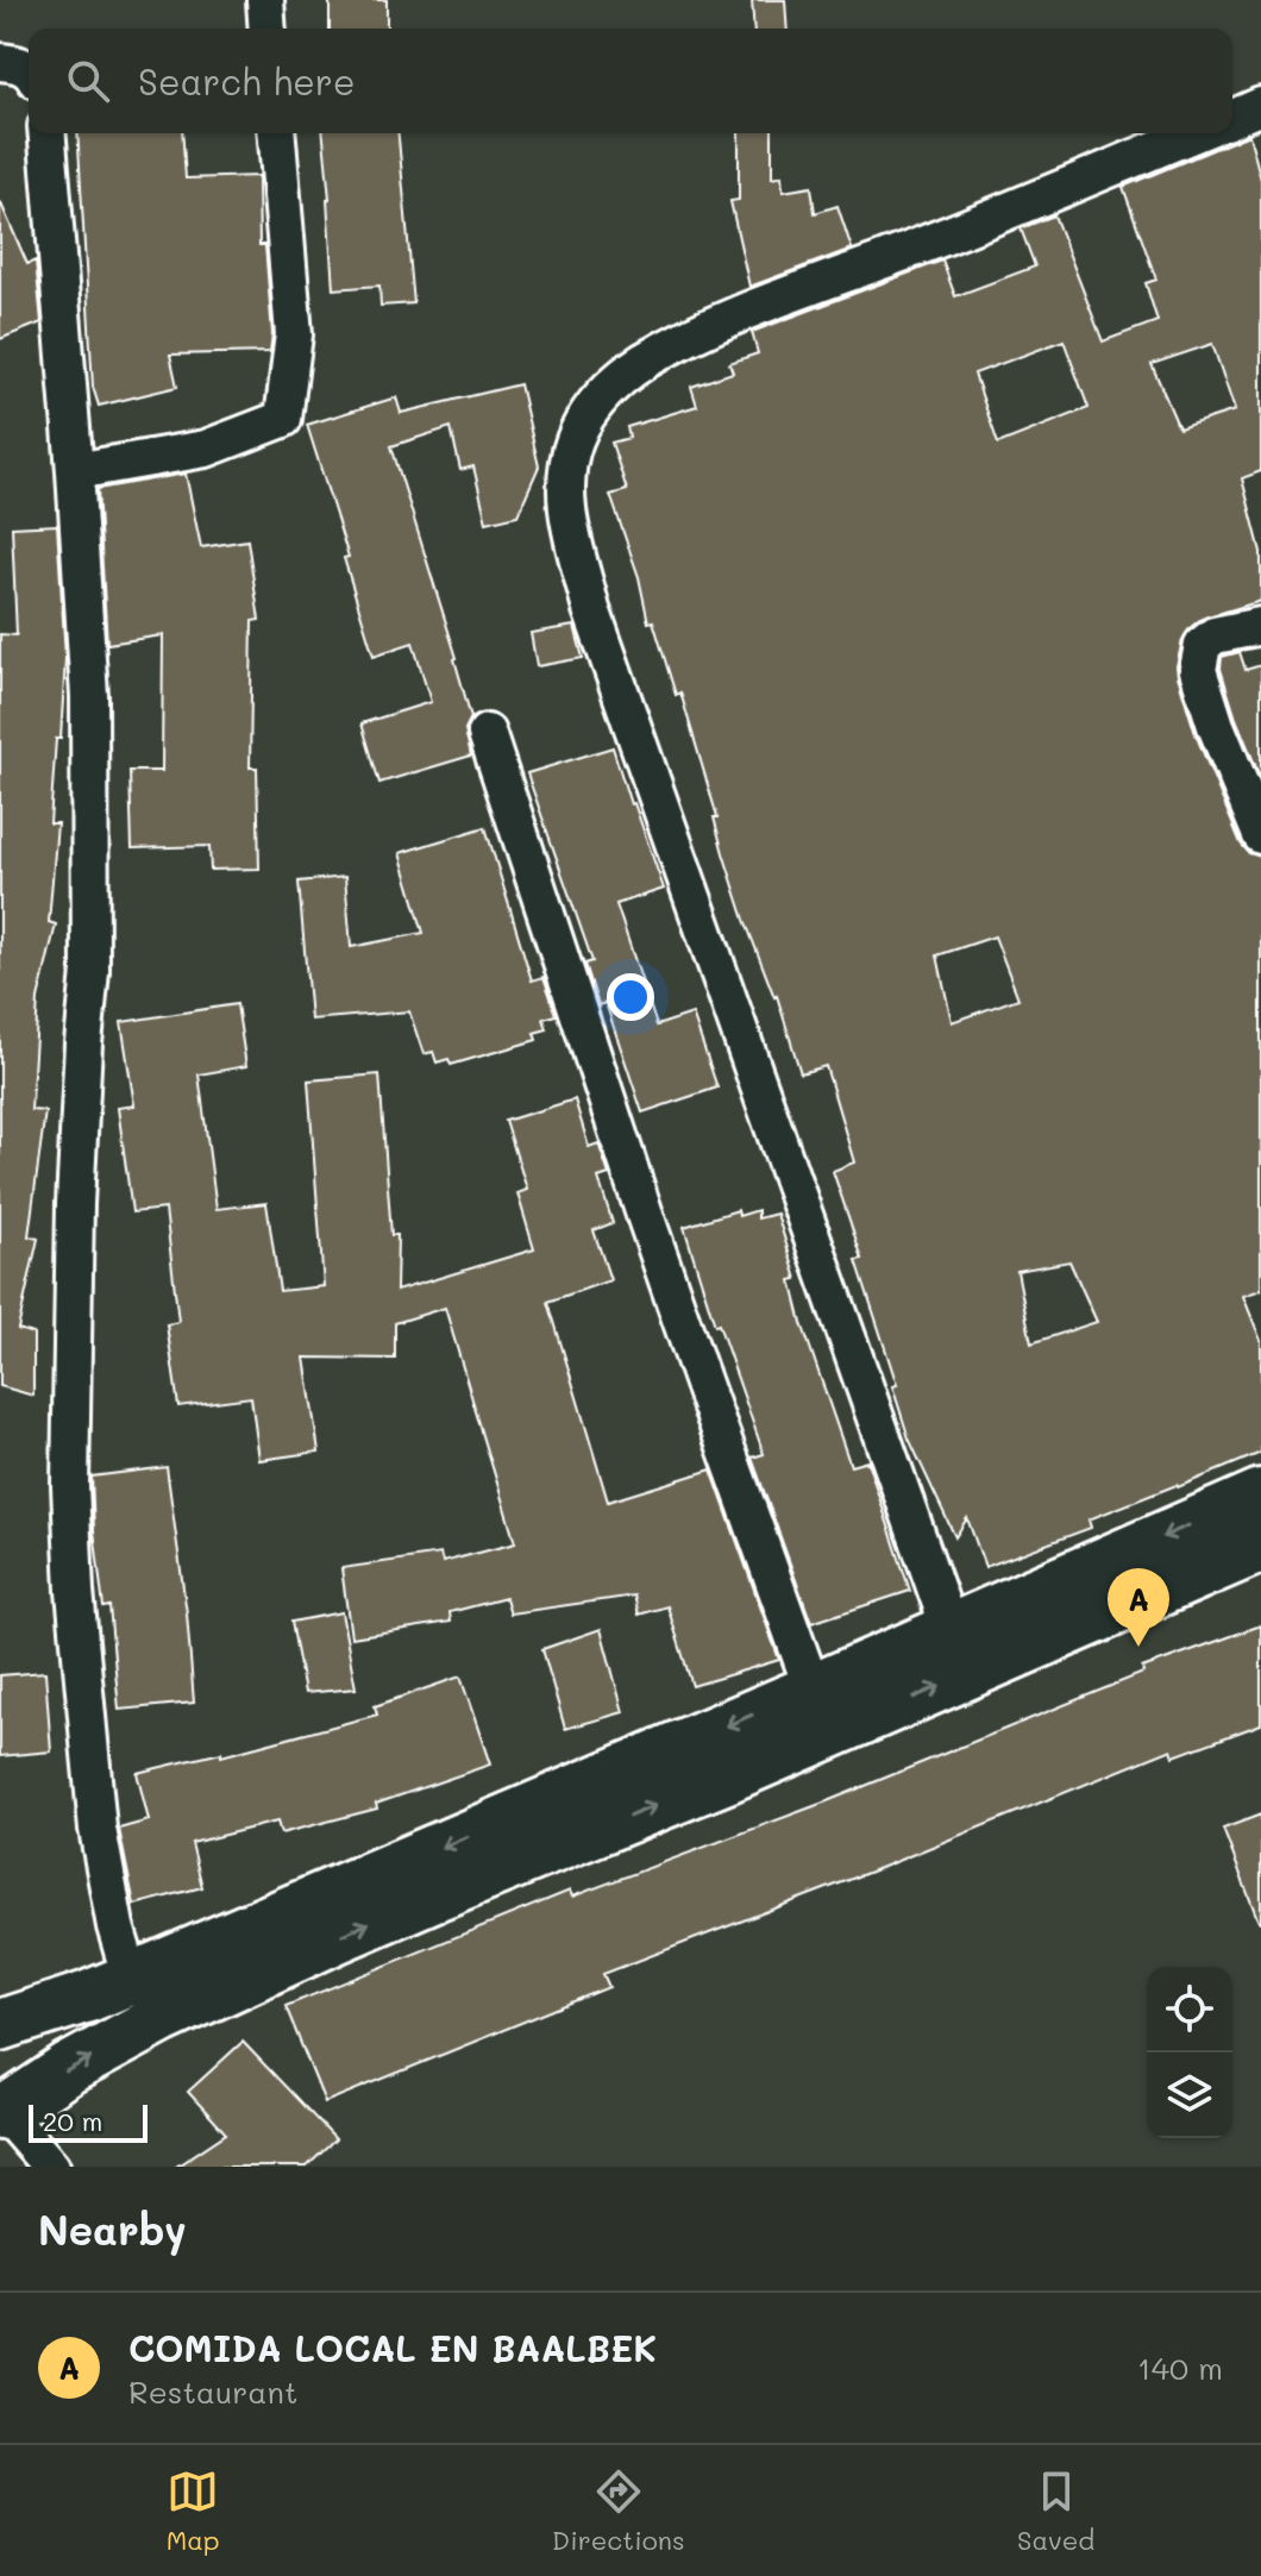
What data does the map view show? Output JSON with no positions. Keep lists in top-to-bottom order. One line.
{"scale_bar":"20 m","page":{"search":"Search here","pins":"A","scale":"20 m","heading":"Nearby","list":[{"mark":"A","name":"COMIDA LOCAL EN BAALBEK","note":"Restaurant","value":"140 m"}],"nav":["Map","Directions","Saved"]}}
